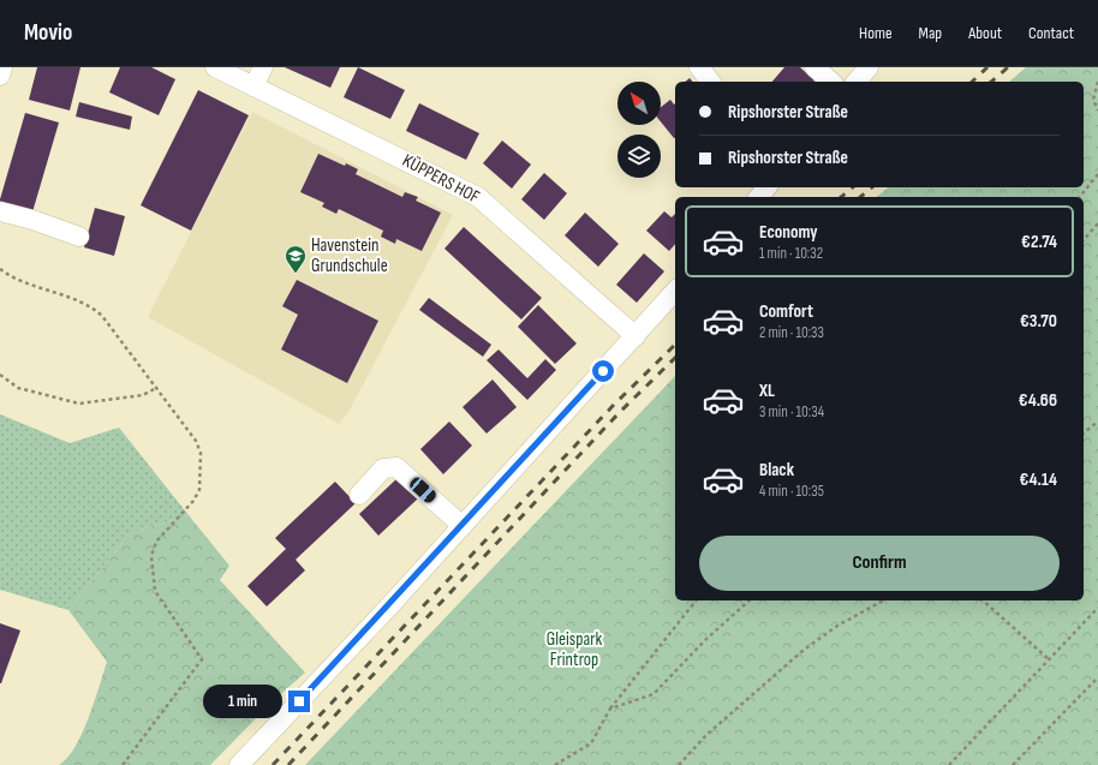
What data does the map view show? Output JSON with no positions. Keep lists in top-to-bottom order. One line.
{"streets":{"street":["KÜPPERS HOF"]},"parks":["Gleispark Frintrop"],"places":{"school or university":["Havenstein Grundschule"]},"north":"top left","page":{"header":"Movio","nav":["Home","Map","About","Contact"],"banner":["Ripshorster Straße","Ripshorster Straße"],"list":[{"name":"Economy","note":"1 min · 10:32","value":"€2.74"},{"name":"Comfort","note":"2 min · 10:33","value":"€3.70"},{"name":"XL","note":"3 min · 10:34","value":"€4.66"},{"name":"Black","note":"4 min · 10:35","value":"€4.14"}],"buttons":"Confirm","bubble":"1 min"}}
